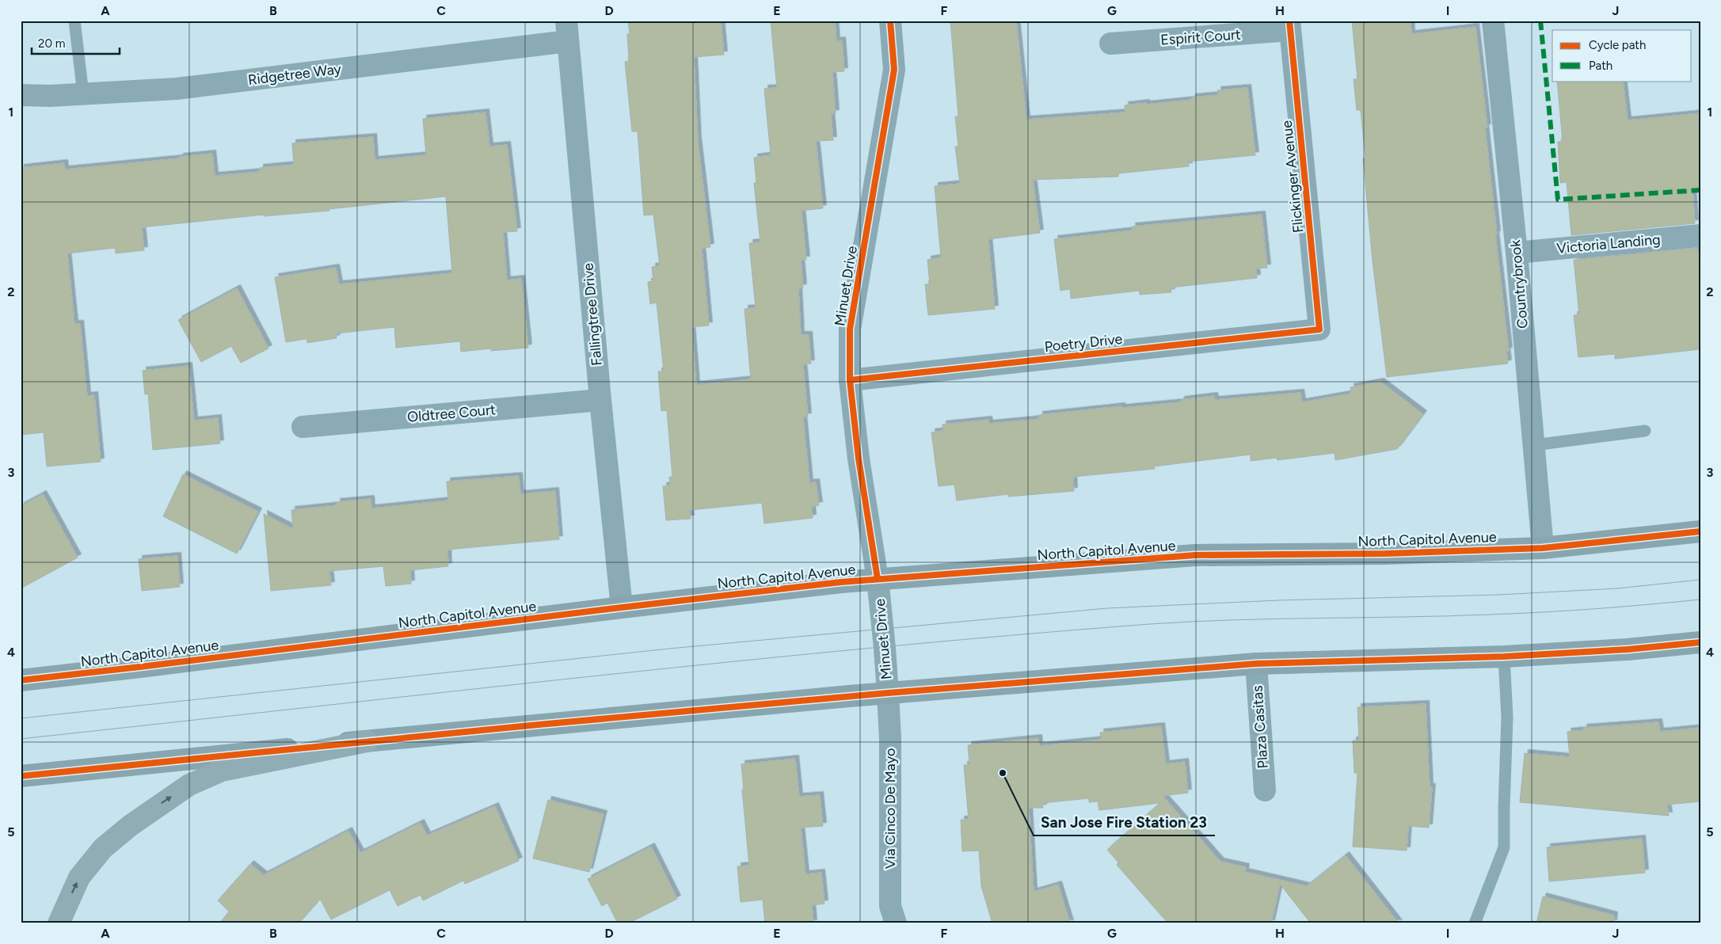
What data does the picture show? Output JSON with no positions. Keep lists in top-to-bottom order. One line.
{"streets":{"main road":["North Capitol Avenue"],"street":["Espirit Court","Ridgetree Way","Flickinger Avenue","Victoria Landing","Countrybrook","Minuet Drive","Fallingtree Drive","Poetry Drive","Oldtree Court","Plaza Casitas","Via Cinco De Mayo"]},"crossings":[["Espirit Court","Flickinger Avenue"],["Ridgetree Way","Fallingtree Drive"],["Flickinger Avenue","Poetry Drive"],["Victoria Landing","Countrybrook"],["Countrybrook","North Capitol Avenue"],["Minuet Drive","Poetry Drive"],["Minuet Drive","North Capitol Avenue"],["Minuet Drive","Via Cinco De Mayo"],["Fallingtree Drive","Oldtree Court"],["Fallingtree Drive","North Capitol Avenue"]],"places":["San Jose Fire Station 23"],"legend":["Cycle path","Path"],"scale_bar":"20 m","grid":{"columns":["A","B","C","D","E","F","G","H","I","J"],"rows":["1","2","3","4","5"]}}
